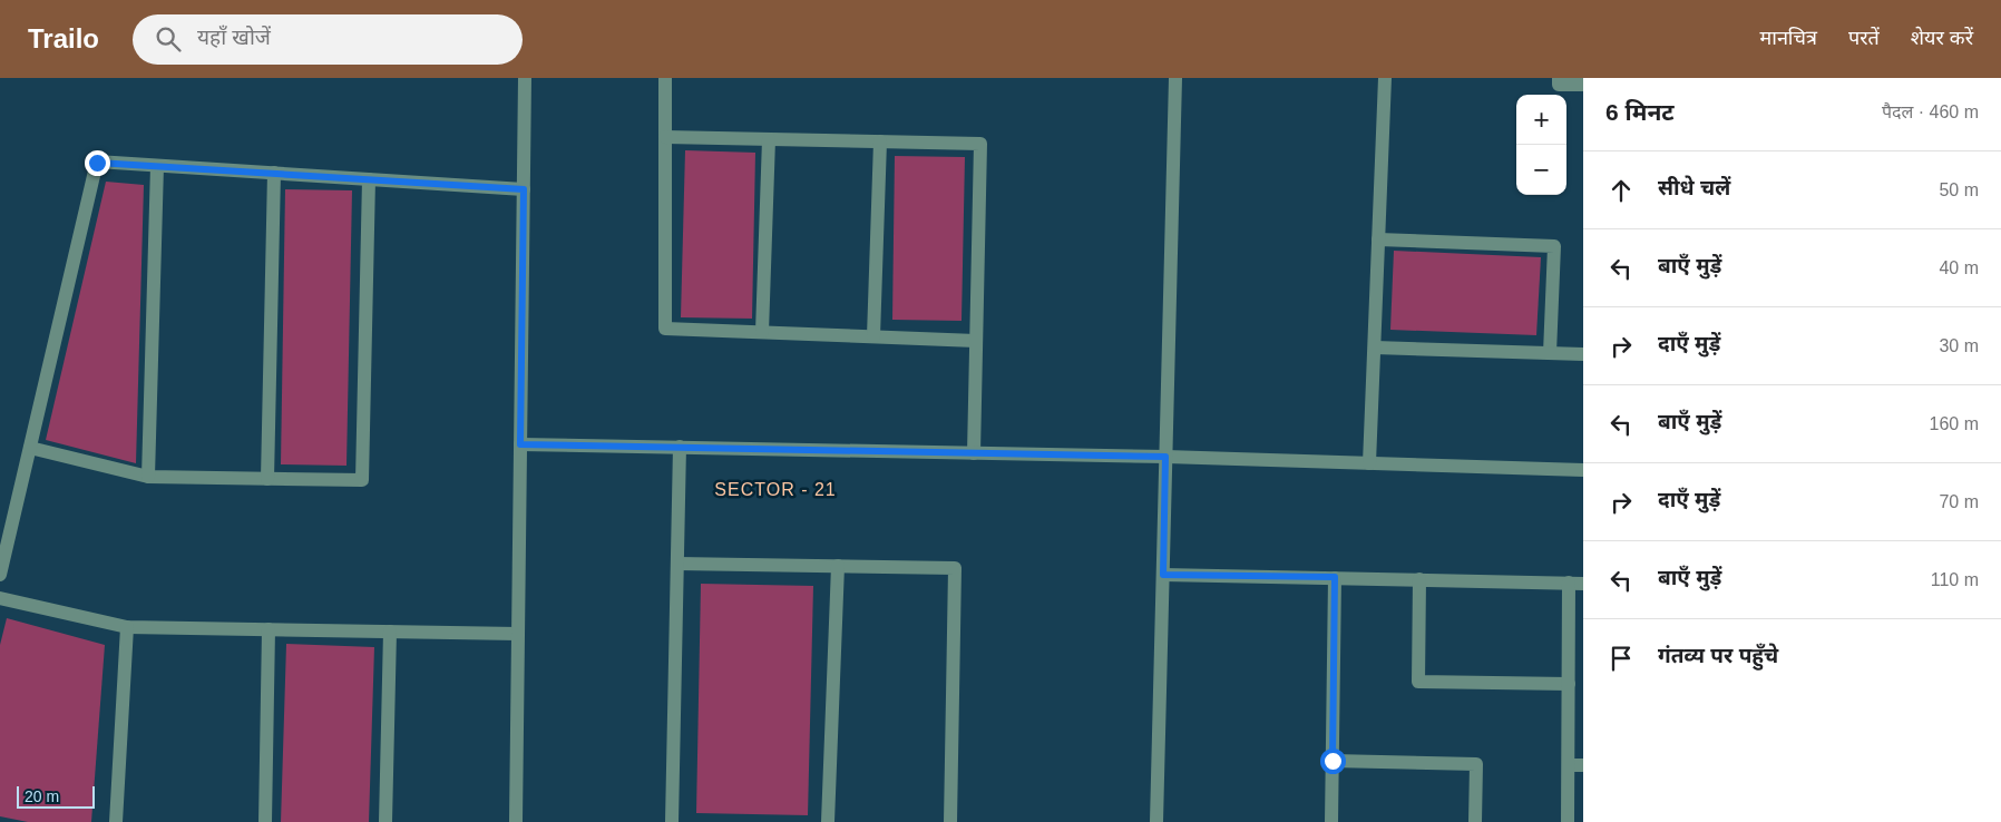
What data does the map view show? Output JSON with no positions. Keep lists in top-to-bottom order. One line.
{"districts":["SECTOR - 21"],"scale_bar":"20 m","page":{"header":"Trailo","search":"यहाँ खोजें","nav":["मानचित्र","परतें","शेयर करें"],"heading":["6 मिनट","पैदल · 460 m"],"map_buttons":["+","−"],"list":[["सीधे चलें","50 m"],["बाएँ मुड़ें","40 m"],["दाएँ मुड़ें","30 m"],["बाएँ मुड़ें","160 m"],["दाएँ मुड़ें","70 m"],["बाएँ मुड़ें","110 m"],"गंतव्य पर पहुँचे"],"scale":"20 m"}}
